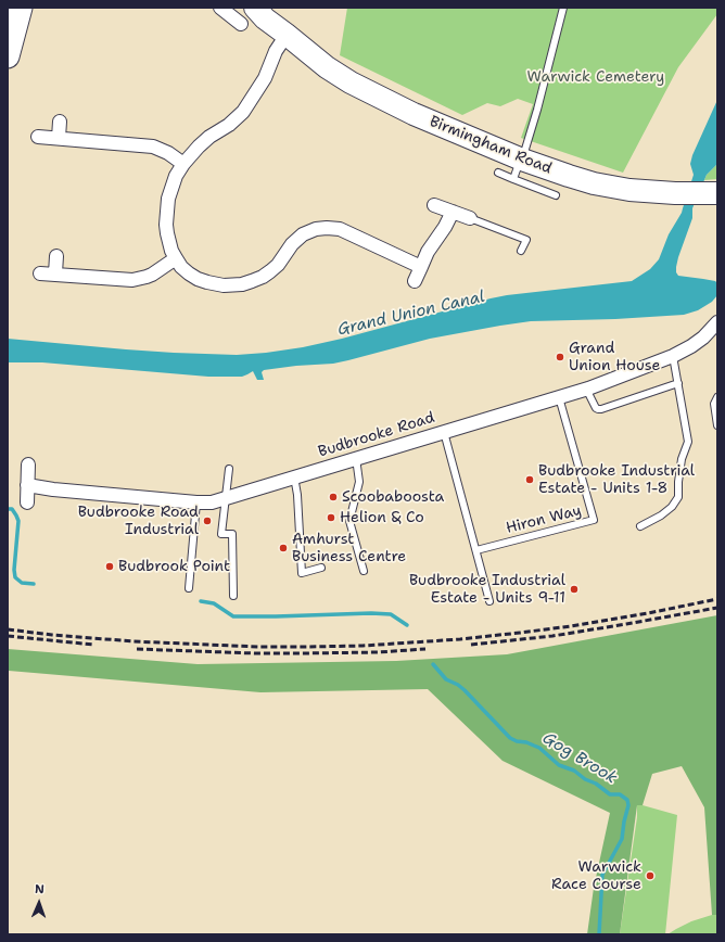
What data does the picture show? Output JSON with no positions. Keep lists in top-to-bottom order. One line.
{"streets":{"main road":["Birmingham Road"],"street":["Budbrooke Road"],"lane":["Hiron Way"]},"crossings":[["Budbrooke Road","Hiron Way"]],"water":["Grand Union Canal","Gog Brook"],"parks":["Warwick Cemetery"],"places":["Grand Union House","Budbrooke Industrial Estate - Units 1-8","Scoobaboosta","Helion & Co","Budbrooke Road Industrial","Amhurst Business Centre","Budbrook Point","Budbrooke Industrial Estate - Units 9-11","Warwick Race Course"],"north":"top"}
